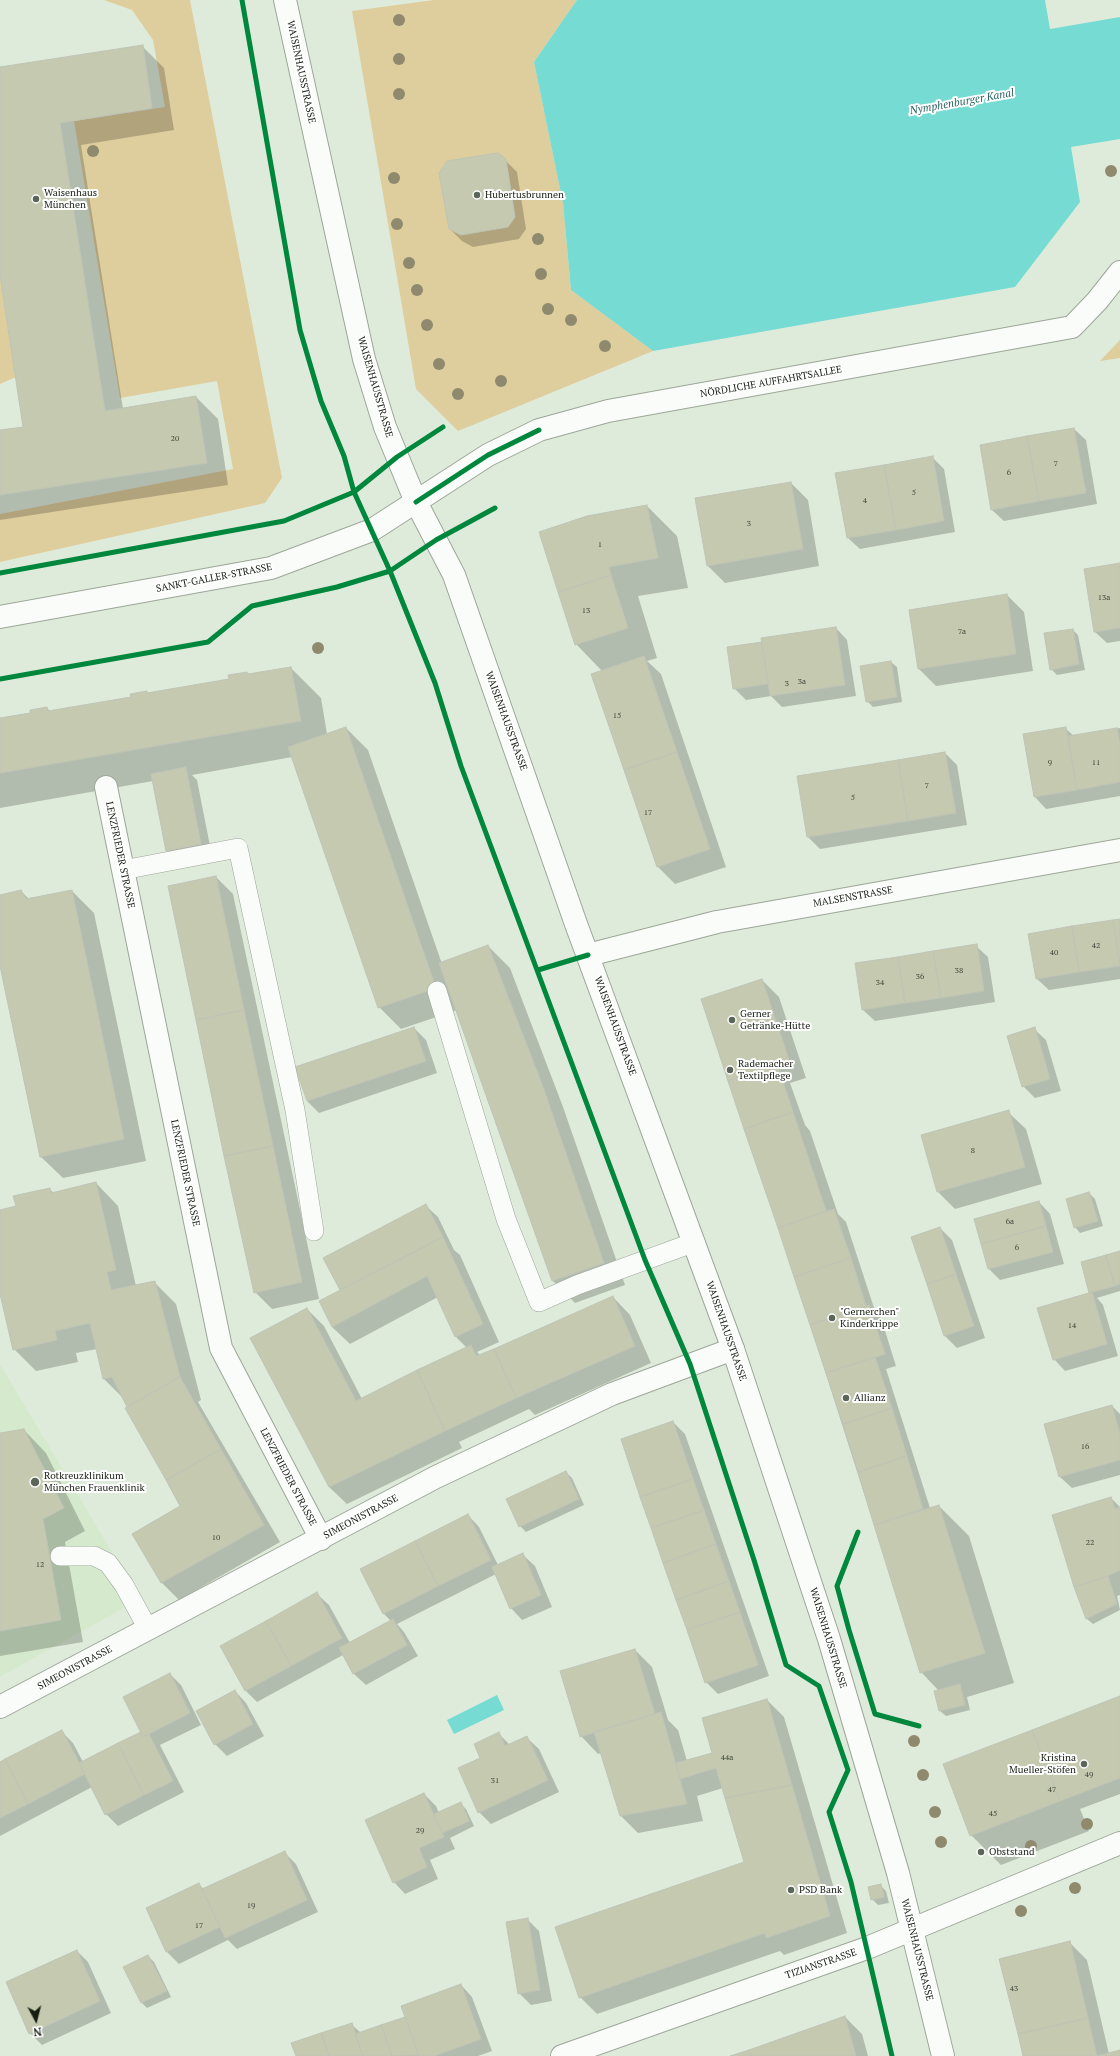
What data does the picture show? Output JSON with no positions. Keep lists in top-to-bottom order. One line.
{"streets":{"street":["WAISENHAUSSTRASSE","NÖRDLICHE AUFFAHRTSALLEE","SANKT-GALLER-STRASSE","LENZFRIEDER STRASSE","MALSENSTRASSE","SIMEONISTRASSE","TIZIANSTRASSE"]},"crossings":[["WAISENHAUSSTRASSE","NÖRDLICHE AUFFAHRTSALLEE"],["WAISENHAUSSTRASSE","SANKT-GALLER-STRASSE"],["WAISENHAUSSTRASSE","MALSENSTRASSE"],["WAISENHAUSSTRASSE","SIMEONISTRASSE"],["WAISENHAUSSTRASSE","TIZIANSTRASSE"],["NÖRDLICHE AUFFAHRTSALLEE","SANKT-GALLER-STRASSE"],["LENZFRIEDER STRASSE","SIMEONISTRASSE"]],"water":["Nymphenburger Kanal"],"places":["Hubertusbrunnen","Waisenhaus München","Gerner Getränke-Hütte","Rademacher Textilpflege","\"Gernerchen\" Kinderkrippe","Allianz","Rotkreuzklinikum München Frauenklinik","Kristina Mueller-Stöfen","Obststand","PSD Bank"],"house_numbers":["20","7","6","5","4","3","1","13a","13","7a","3a","3","15","9","11","7","5","17","42","40","38","36","34","8","6a","6","14","16","10","22","12","44a","49","31","47","45","29","19","17","43"],"north":"bottom"}
